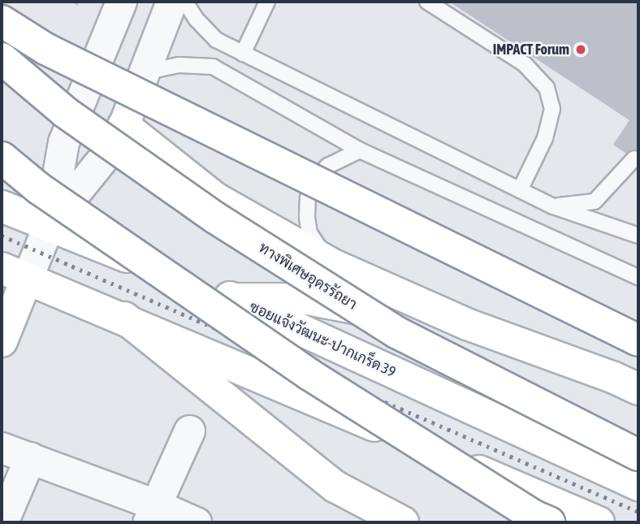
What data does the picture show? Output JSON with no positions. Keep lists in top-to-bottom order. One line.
{"streets":{"main road":["ทางพิเศษอุดรรัถยา","ซอยแจ้งวัฒนะ-ปากเกร็ด 39"]},"places":["IMPACT Forum"]}
